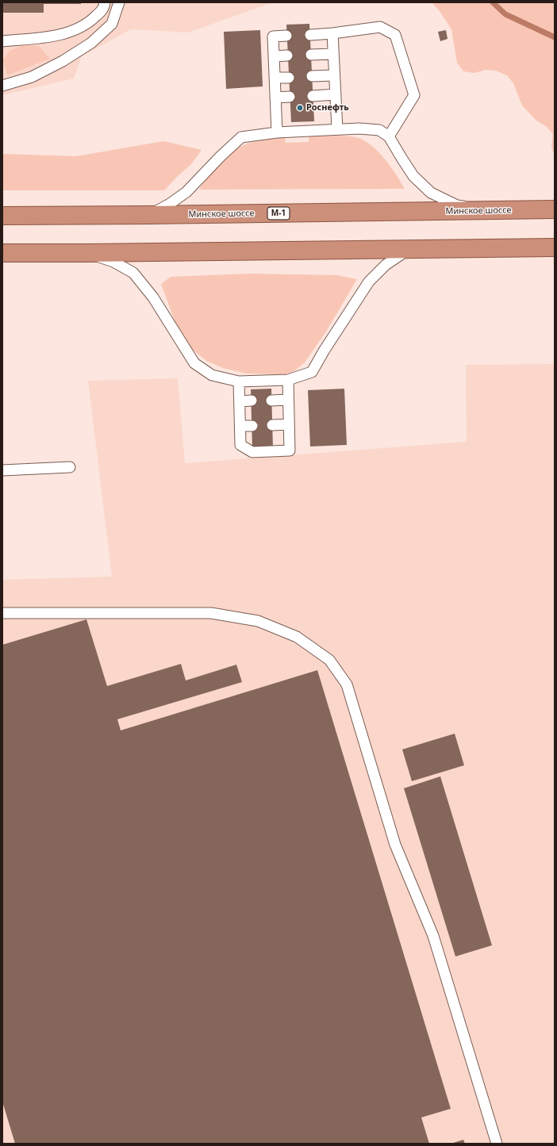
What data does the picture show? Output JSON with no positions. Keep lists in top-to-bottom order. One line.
{"streets":{"highway":["Минское шоссе","М-1"]},"places":["Роснефть"]}
